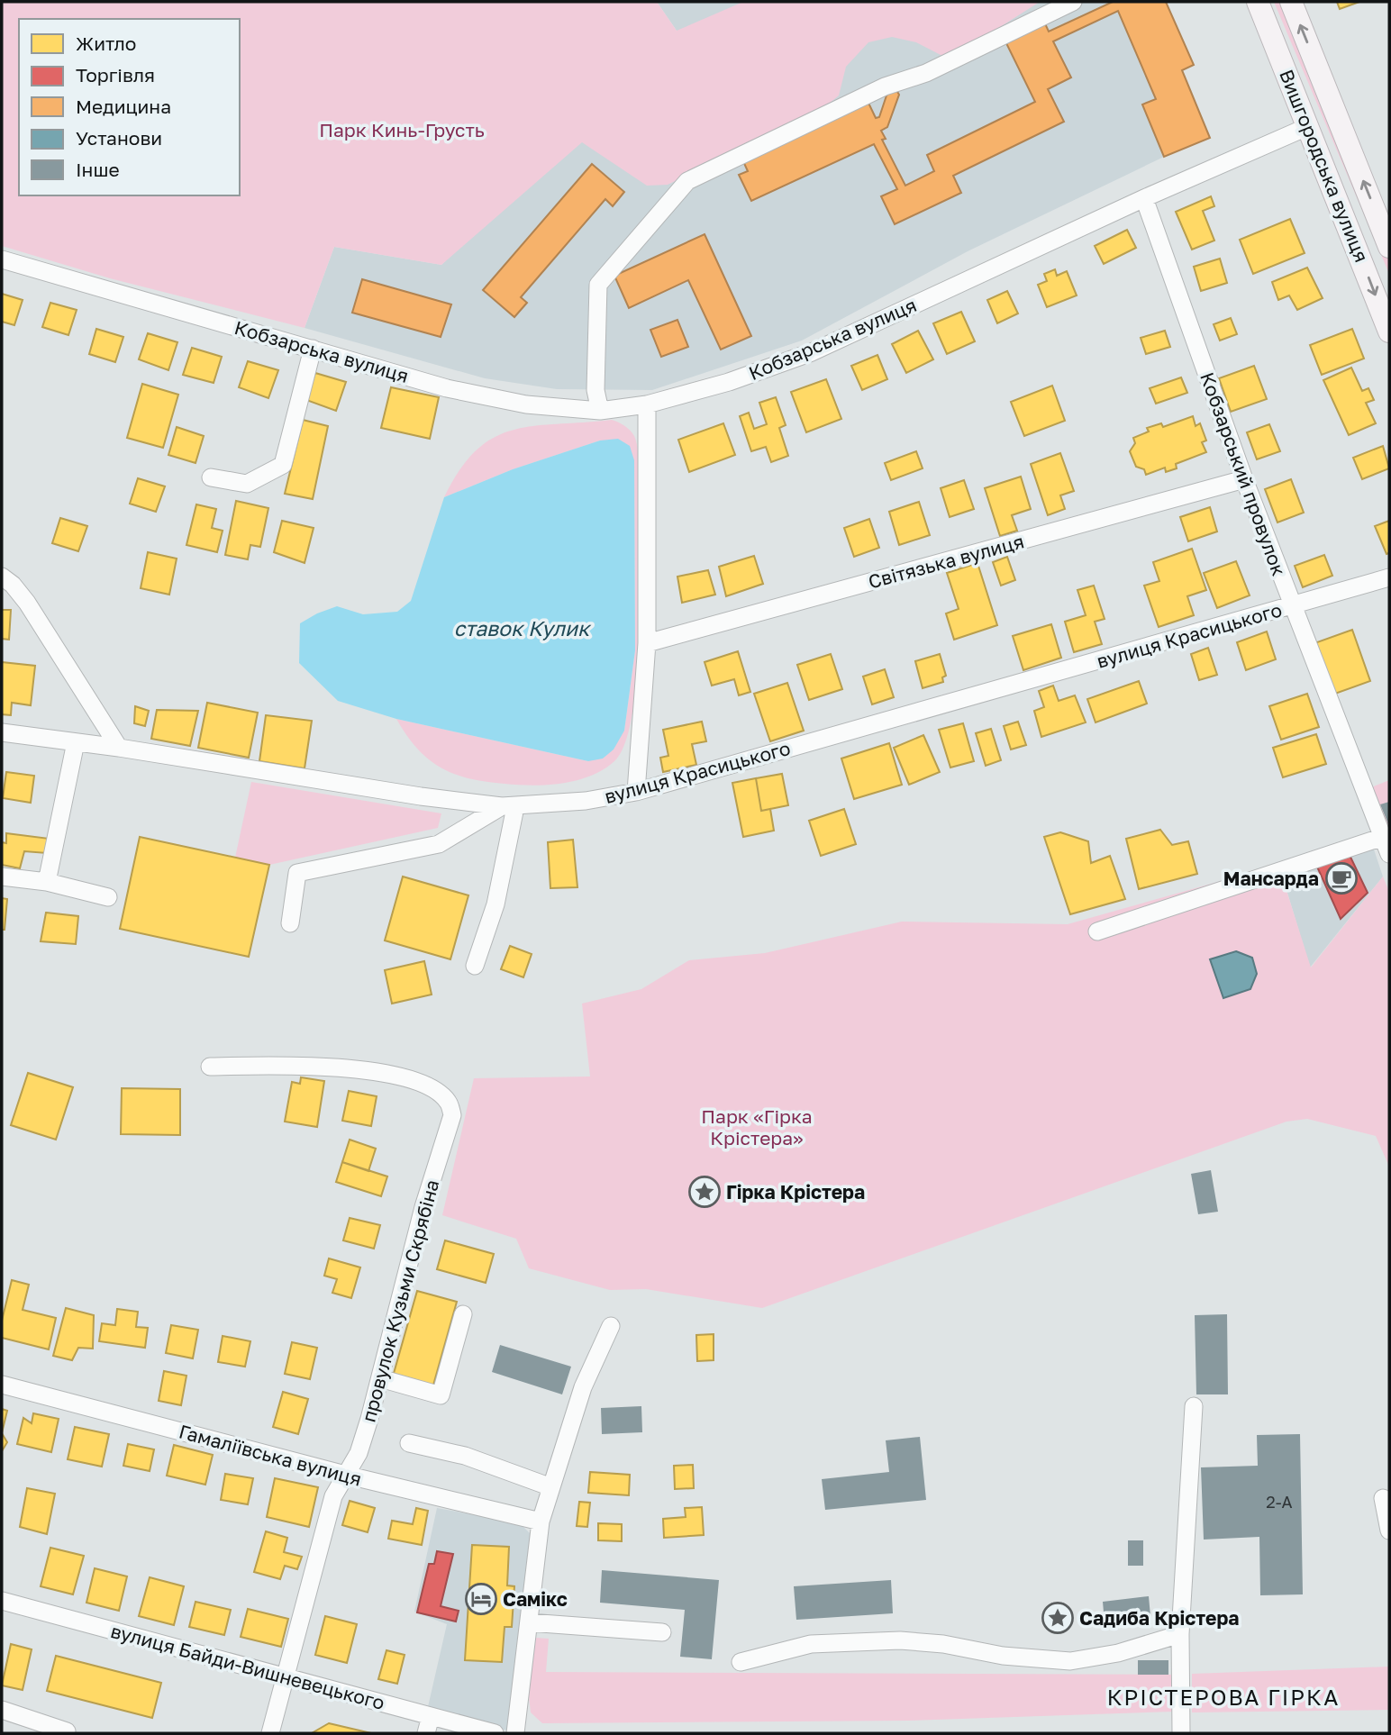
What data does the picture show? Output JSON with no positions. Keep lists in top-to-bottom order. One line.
{"streets":{"main road":["Вишгородська вулиця"],"street":["Кобзарська вулиця","Кобзарський провулок","Світязька вулиця","вулиця Красицького","провулок Кузьми Скрябіна","Гамаліївська вулиця","вулиця Байди-Вишневецького"]},"crossings":[["Вишгородська вулиця","Кобзарська вулиця"],["Кобзарська вулиця","Кобзарський провулок"],["Кобзарський провулок","Світязька вулиця"],["Кобзарський провулок","вулиця Красицького"],["провулок Кузьми Скрябіна","Гамаліївська вулиця"],["провулок Кузьми Скрябіна","вулиця Байди-Вишневецького"]],"districts":["КРІСТЕРОВА ГІРКА"],"water":["ставок Кулик"],"parks":["Парк Кинь-Грусть","Парк «Гірка Крістера»"],"places":{"cafe":["Мансарда"],"place":["Гірка Крістера","Садиба Крістера"],"hotel":["Самікс"]},"house_numbers":["2-А"],"legend":["Житло","Торгівля","Медицина","Установи","Інше"]}
